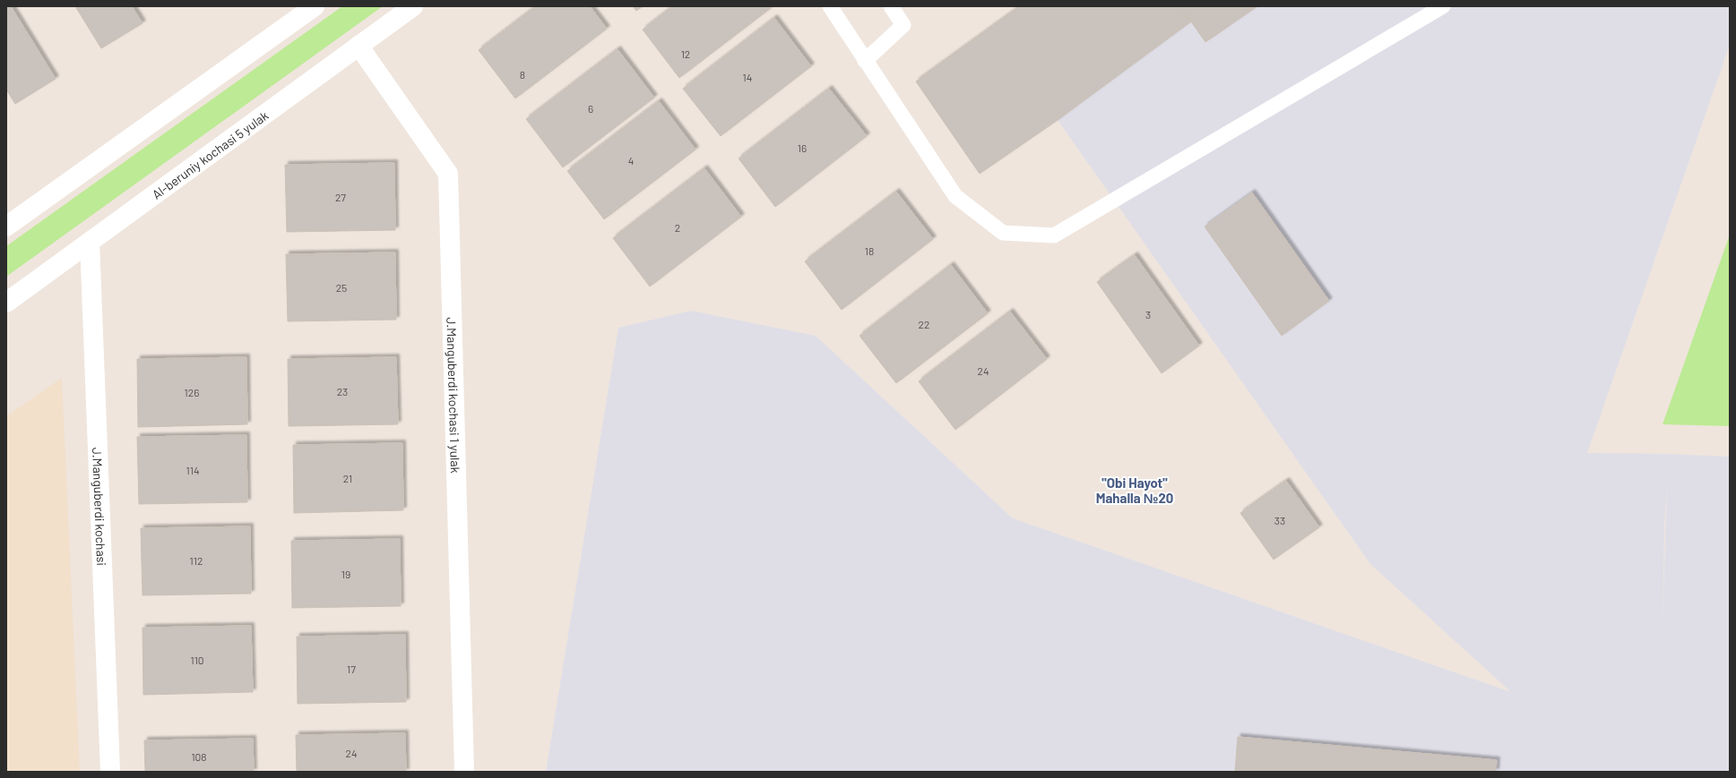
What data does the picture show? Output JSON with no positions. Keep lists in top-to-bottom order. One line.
{"streets":{"street":["Al-beruniy kochasi 5 yulak","J.Manguberdi kochasi 1 yulak","J.Manguberdi kochasi"]},"crossings":[["Al-beruniy kochasi 5 yulak","J.Manguberdi kochasi 1 yulak"],["Al-beruniy kochasi 5 yulak","J.Manguberdi kochasi"]],"districts":["\"Obi Hayot\" Mahalla №20"],"house_numbers":["12","8","14","6","16","4","27","2","18","25","3","22","24","23","126","114","21","33","112","19","110","17","24","108"]}
